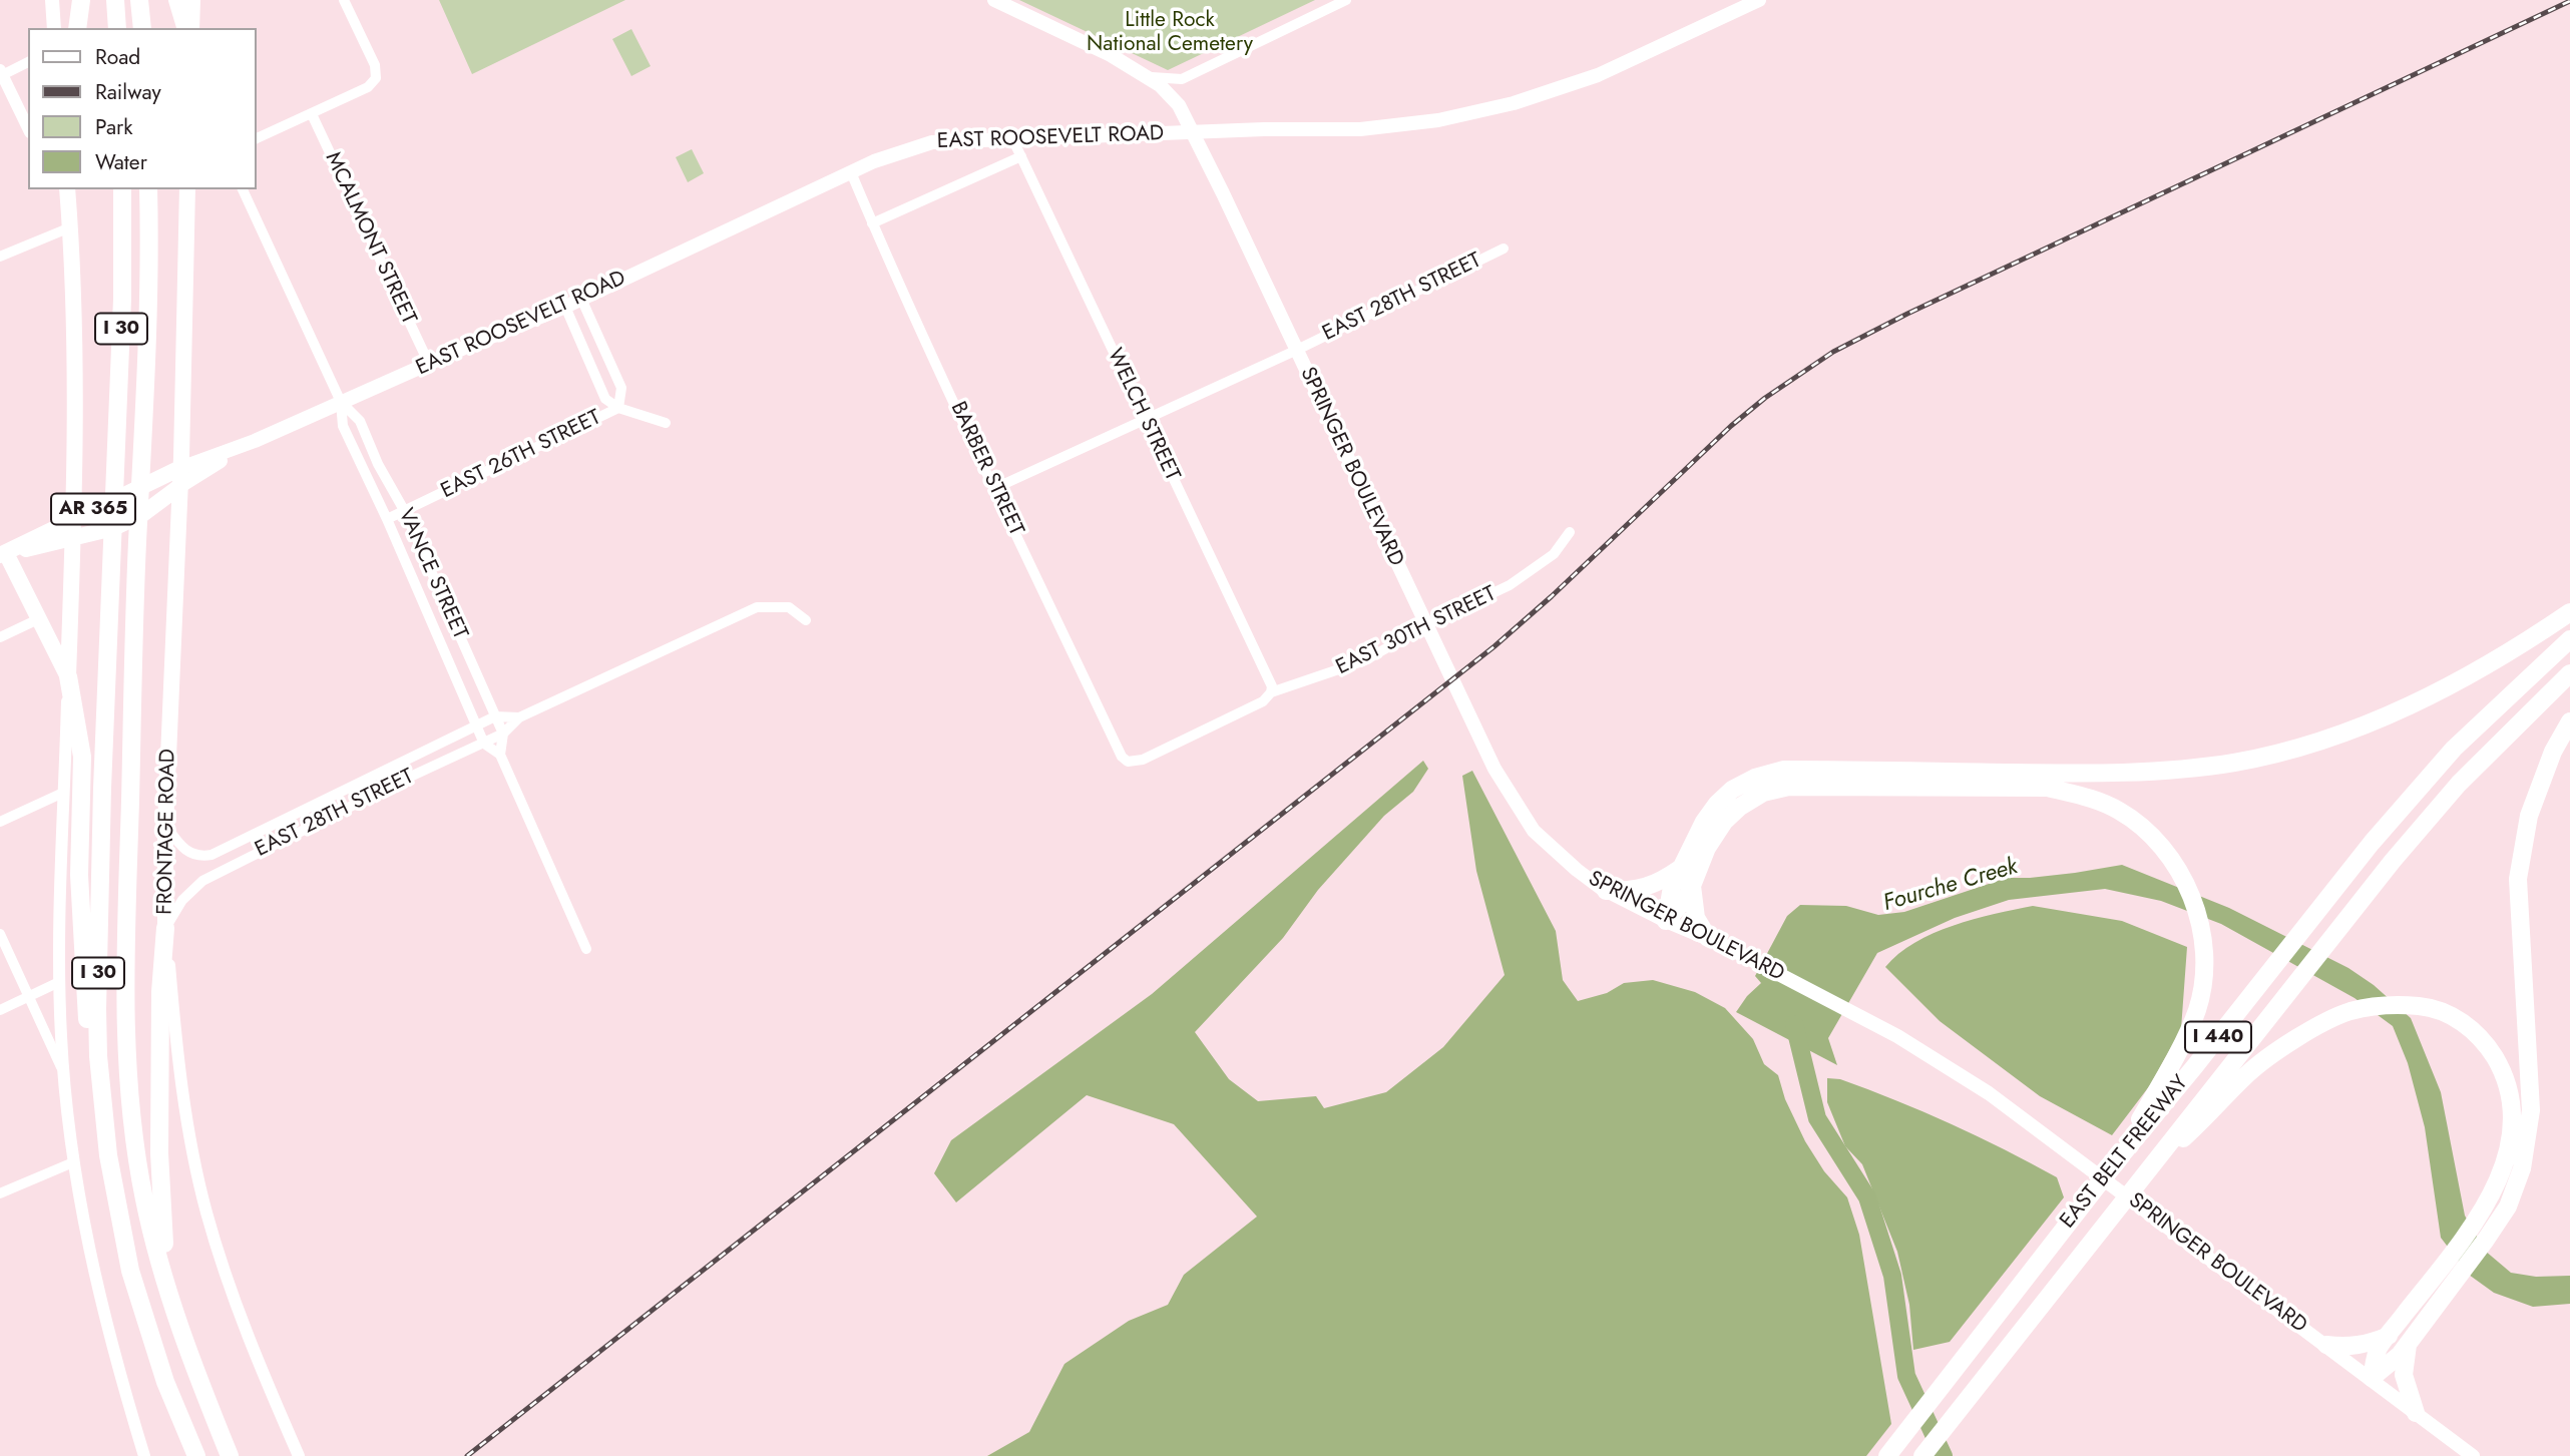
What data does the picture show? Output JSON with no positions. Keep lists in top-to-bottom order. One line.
{"streets":{"highway":["I 30","I 440","EAST BELT FREEWAY"],"main road":["EAST ROOSEVELT ROAD","SPRINGER BOULEVARD","AR 365","FRONTAGE ROAD"],"street":["MCALMONT STREET","EAST 28TH STREET","WELCH STREET","EAST 26TH STREET","BARBER STREET","VANCE STREET","EAST 30TH STREET"]},"crossings":[["EAST ROOSEVELT ROAD","MCALMONT STREET"],["EAST ROOSEVELT ROAD","WELCH STREET"],["EAST ROOSEVELT ROAD","SPRINGER BOULEVARD"],["EAST ROOSEVELT ROAD","BARBER STREET"],["EAST ROOSEVELT ROAD","VANCE STREET"],["EAST ROOSEVELT ROAD","FRONTAGE ROAD"],["EAST 28TH STREET","WELCH STREET"],["EAST 28TH STREET","SPRINGER BOULEVARD"],["EAST 28TH STREET","BARBER STREET"],["EAST 28TH STREET","VANCE STREET"],["EAST 28TH STREET","FRONTAGE ROAD"],["WELCH STREET","EAST 30TH STREET"],["EAST 26TH STREET","VANCE STREET"],["SPRINGER BOULEVARD","EAST 30TH STREET"],["BARBER STREET","EAST 30TH STREET"]],"water":["Fourche Creek"],"parks":["Little Rock National Cemetery"],"legend":["Road","Railway","Park","Water"]}
